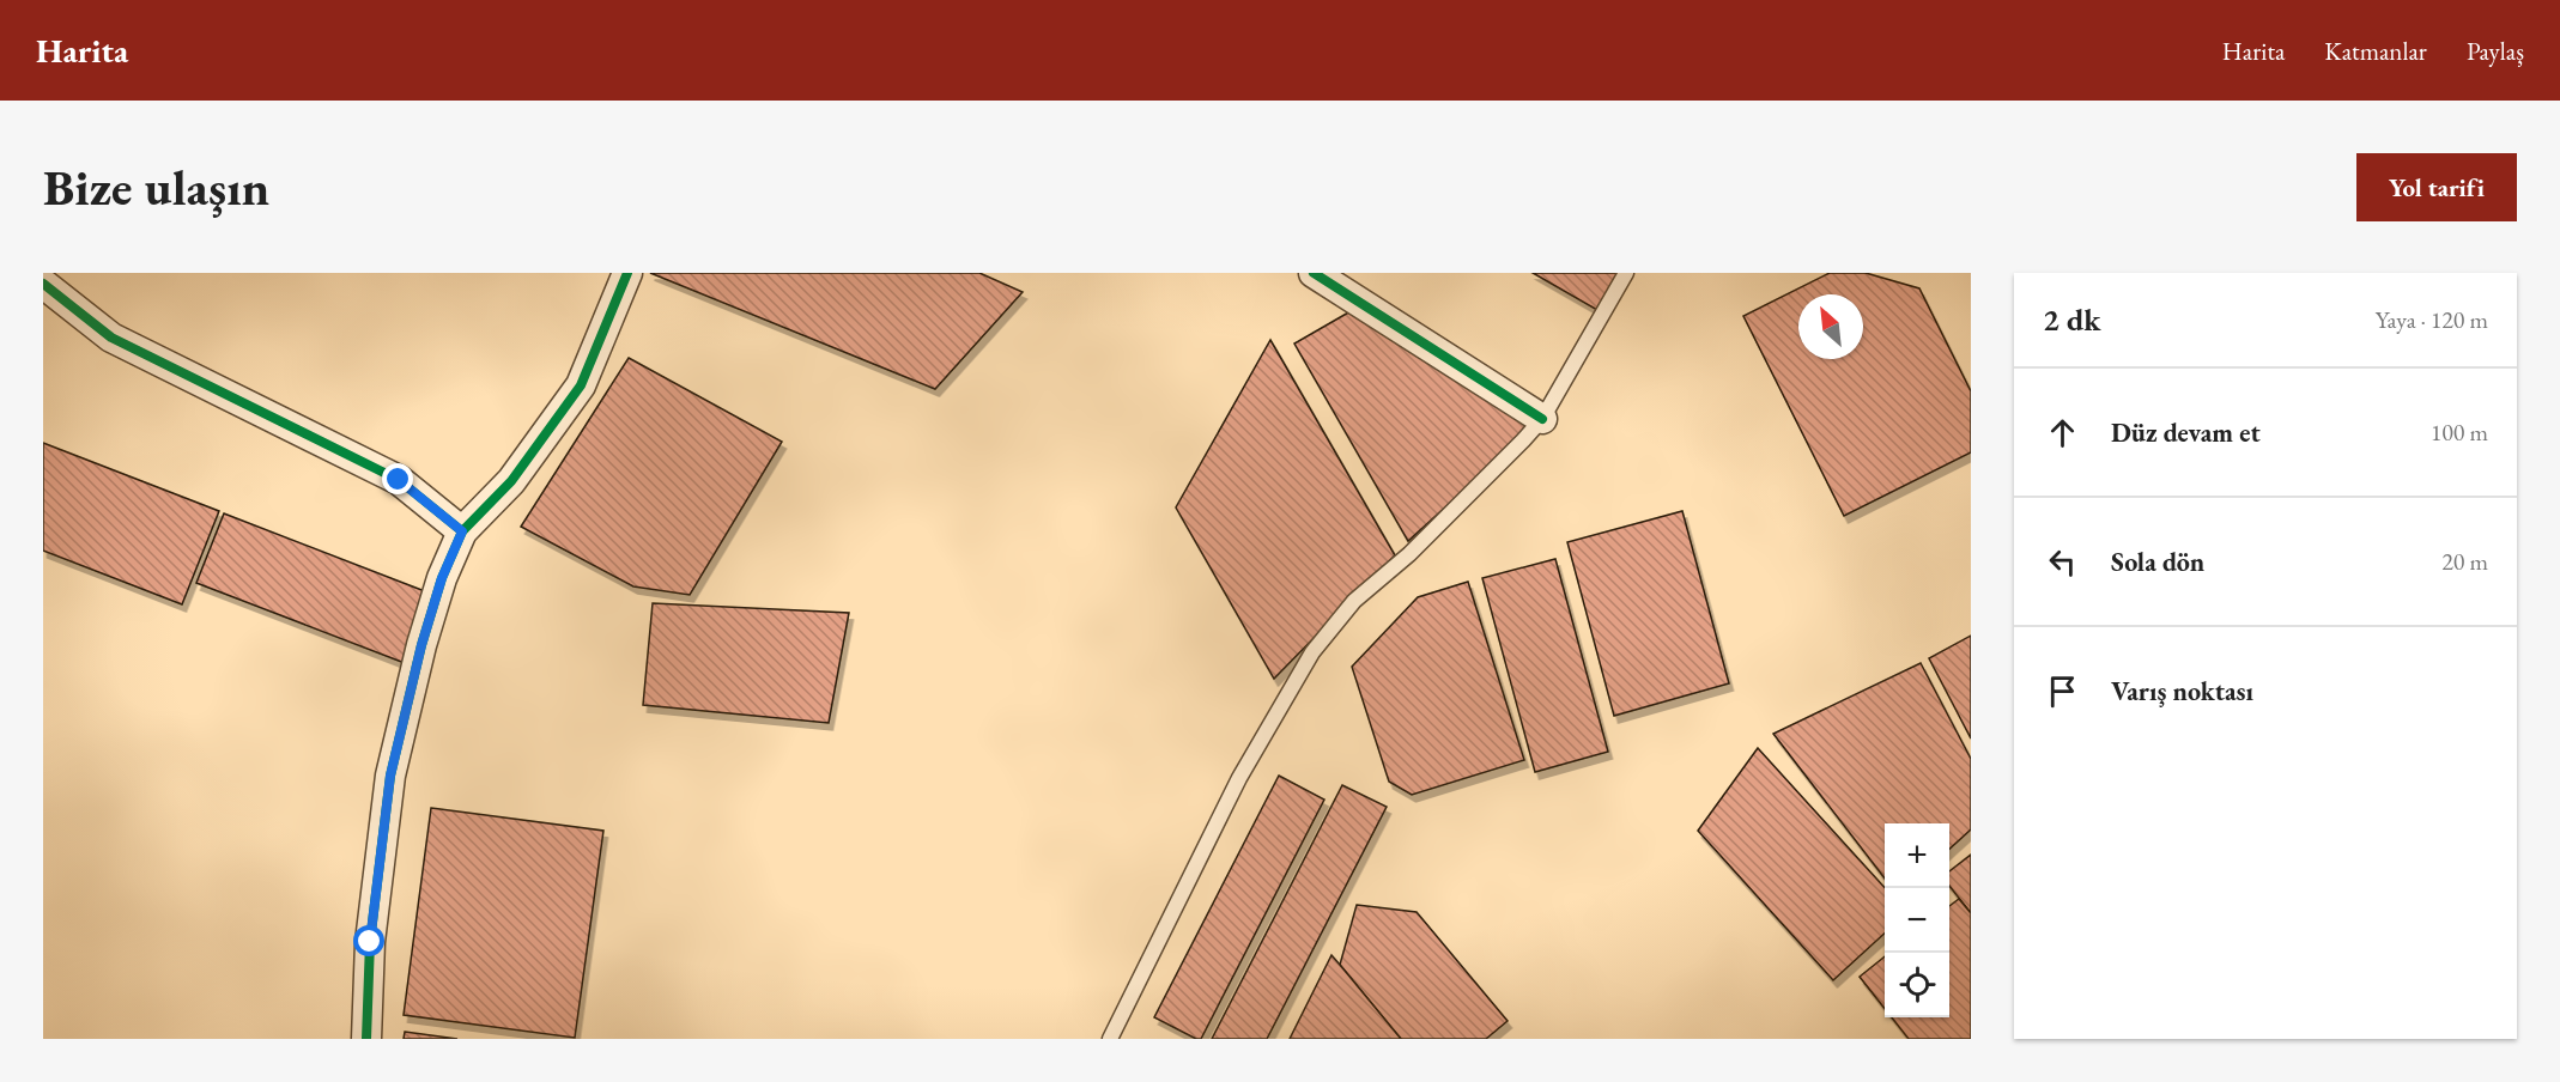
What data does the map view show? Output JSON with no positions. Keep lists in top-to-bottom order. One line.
{"north":"top left","page":{"header":"Harita","nav":["Harita","Katmanlar","Paylaş"],"buttons":"Yol tarifi","title":"Bize ulaşın","heading":["2 dk","Yaya · 120 m"],"list":[["Düz devam et","100 m"],["Sola dön","20 m"],"Varış noktası"],"map_buttons":["+","−"]}}
